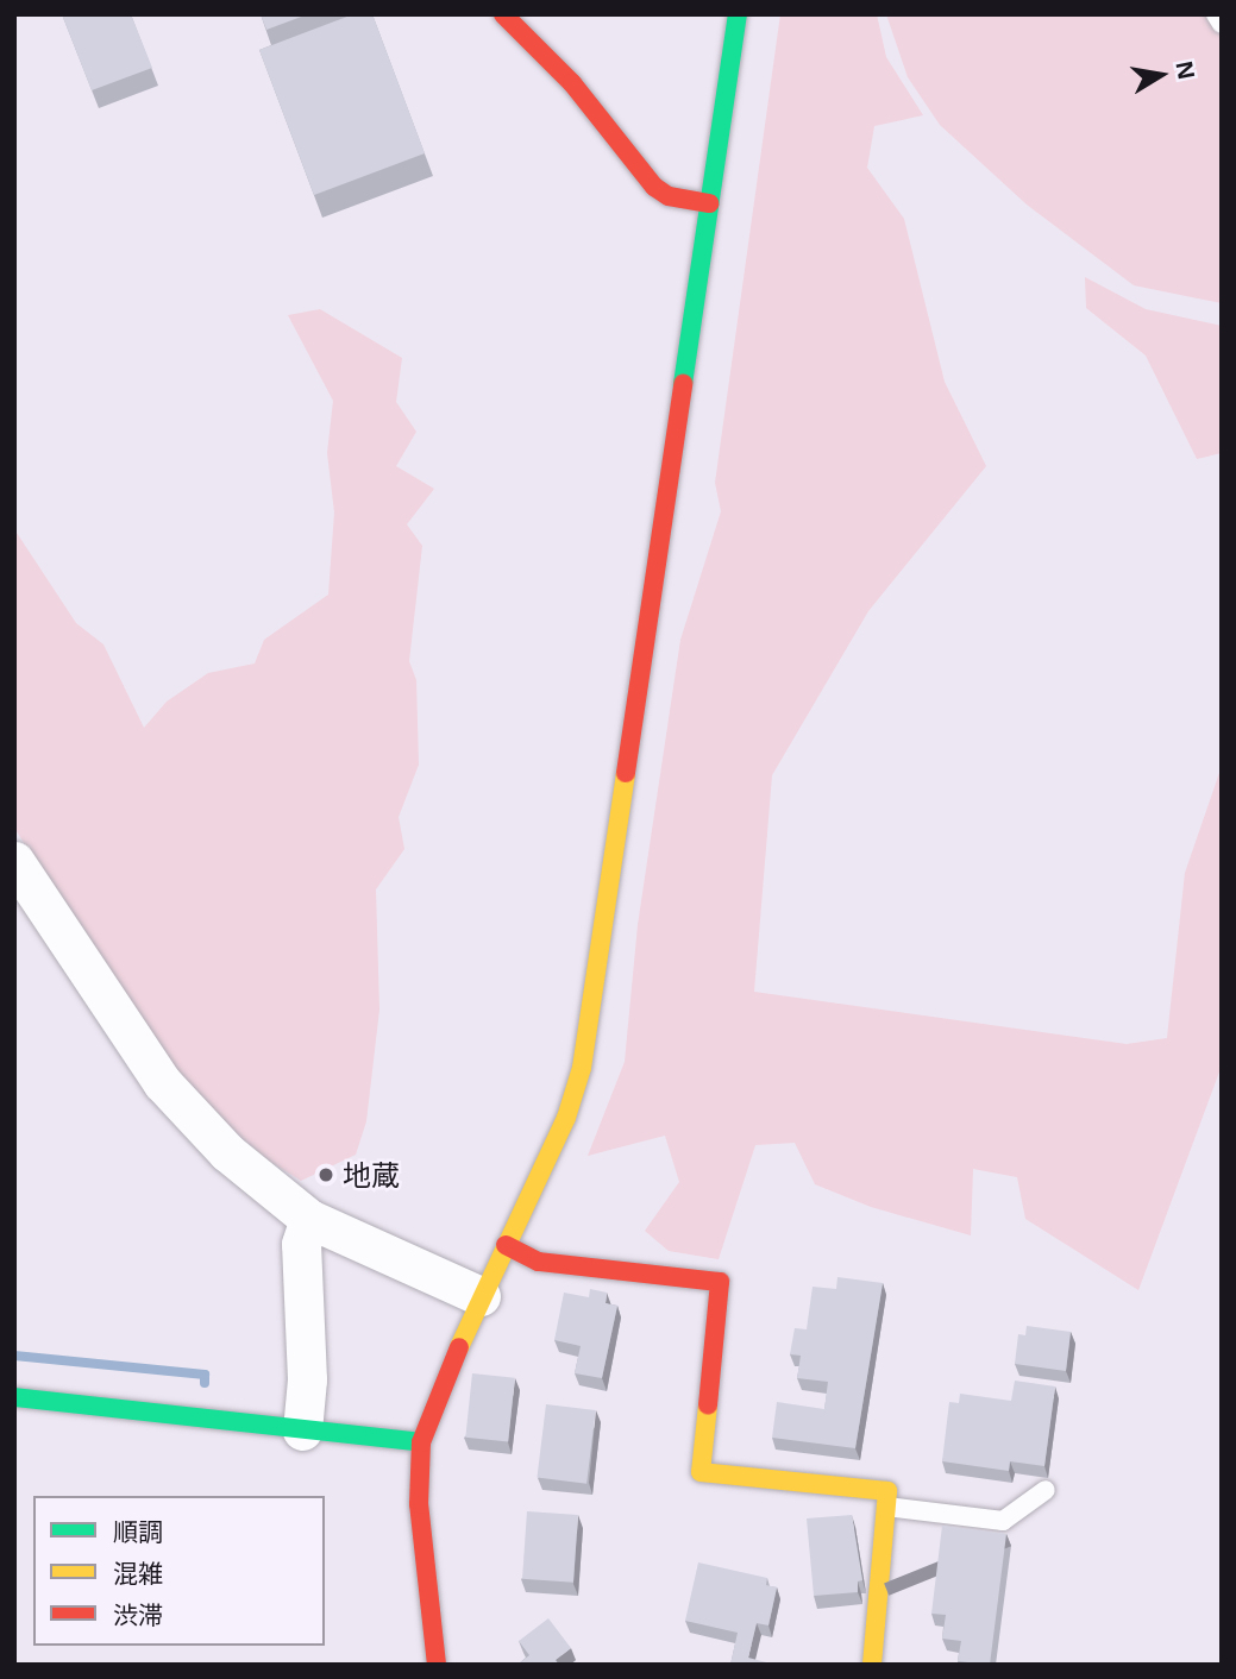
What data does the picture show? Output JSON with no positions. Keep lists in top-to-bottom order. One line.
{"places":["地蔵"],"legend":["順調","混雑","渋滞"],"north":"right"}
